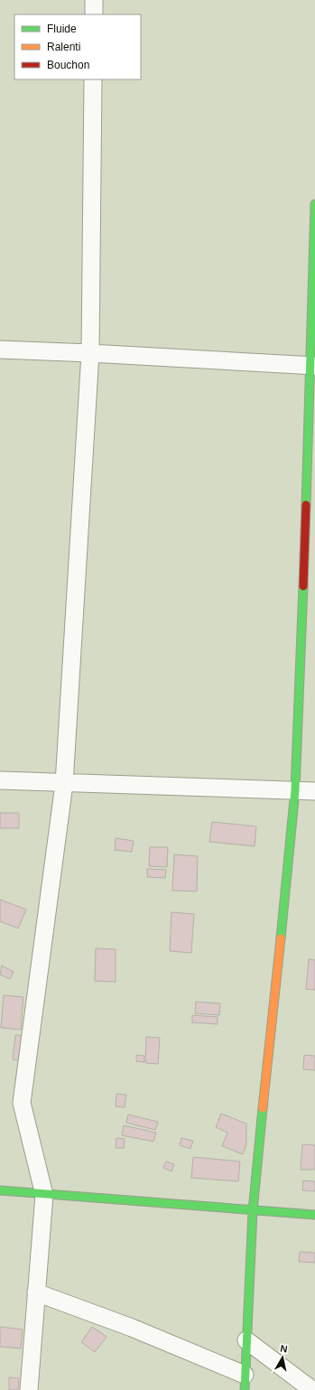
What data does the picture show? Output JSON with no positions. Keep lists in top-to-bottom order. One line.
{"legend":["Fluide","Ralenti","Bouchon"],"north":"top"}
